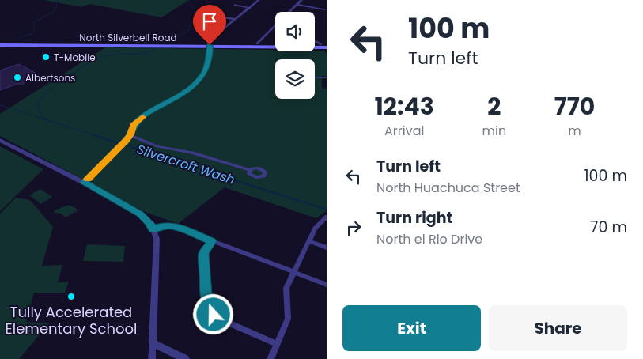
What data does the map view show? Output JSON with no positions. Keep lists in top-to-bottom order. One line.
{"streets":{"main road":["North Silverbell Road"]},"water":["Silvercroft Wash"],"places":["T-Mobile","Albertsons","Tully Accelerated Elementary School"],"page":{"turn":["100 m","Turn left"],"eta":["12:43","Arrival","2","min","770","m"],"list":[{"name":"Turn left","note":"North Huachuca Street","value":"100 m"},{"name":"Turn right","note":"North el Rio Drive","value":"70 m"}],"buttons":["Exit","Share"]}}
